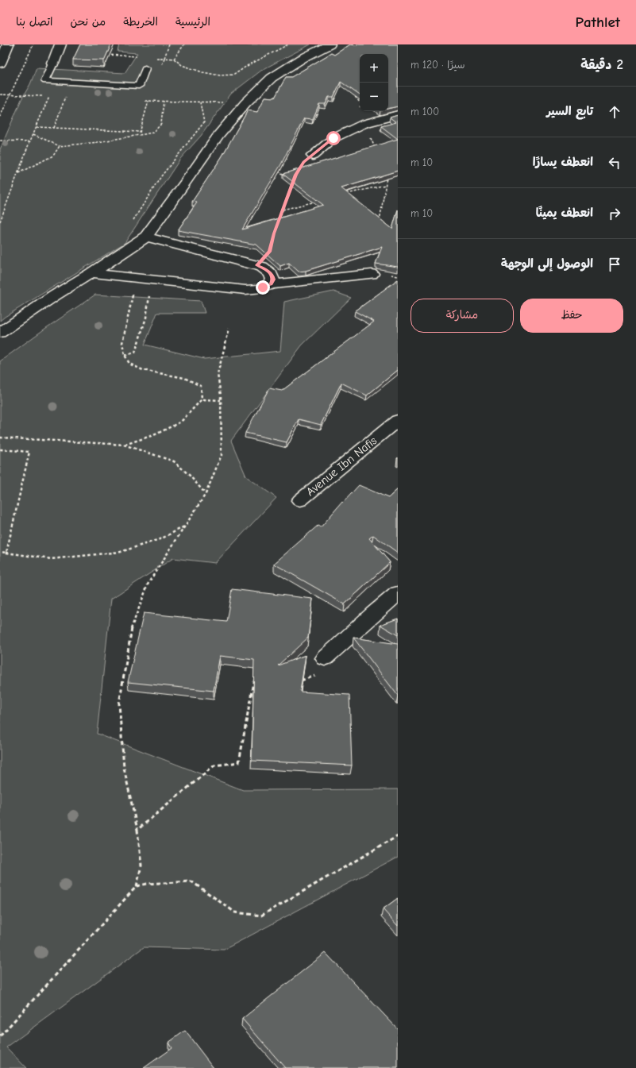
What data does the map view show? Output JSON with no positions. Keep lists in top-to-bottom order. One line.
{"streets":{"street":["Avenue Ibn Nafis"]},"page":{"header":"Pathlet","nav":["الرئيسية","الخريطة","من نحن","اتصل بنا"],"heading":["2 دقيقة","سيرًا · 120 m"],"map_buttons":["+","−"],"list":[["تابع السير","100 m"],["انعطف يسارًا","10 m"],["انعطف يمينًا","10 m"],"الوصول إلى الوجهة"],"buttons":["حفظ","مشاركة"]}}
